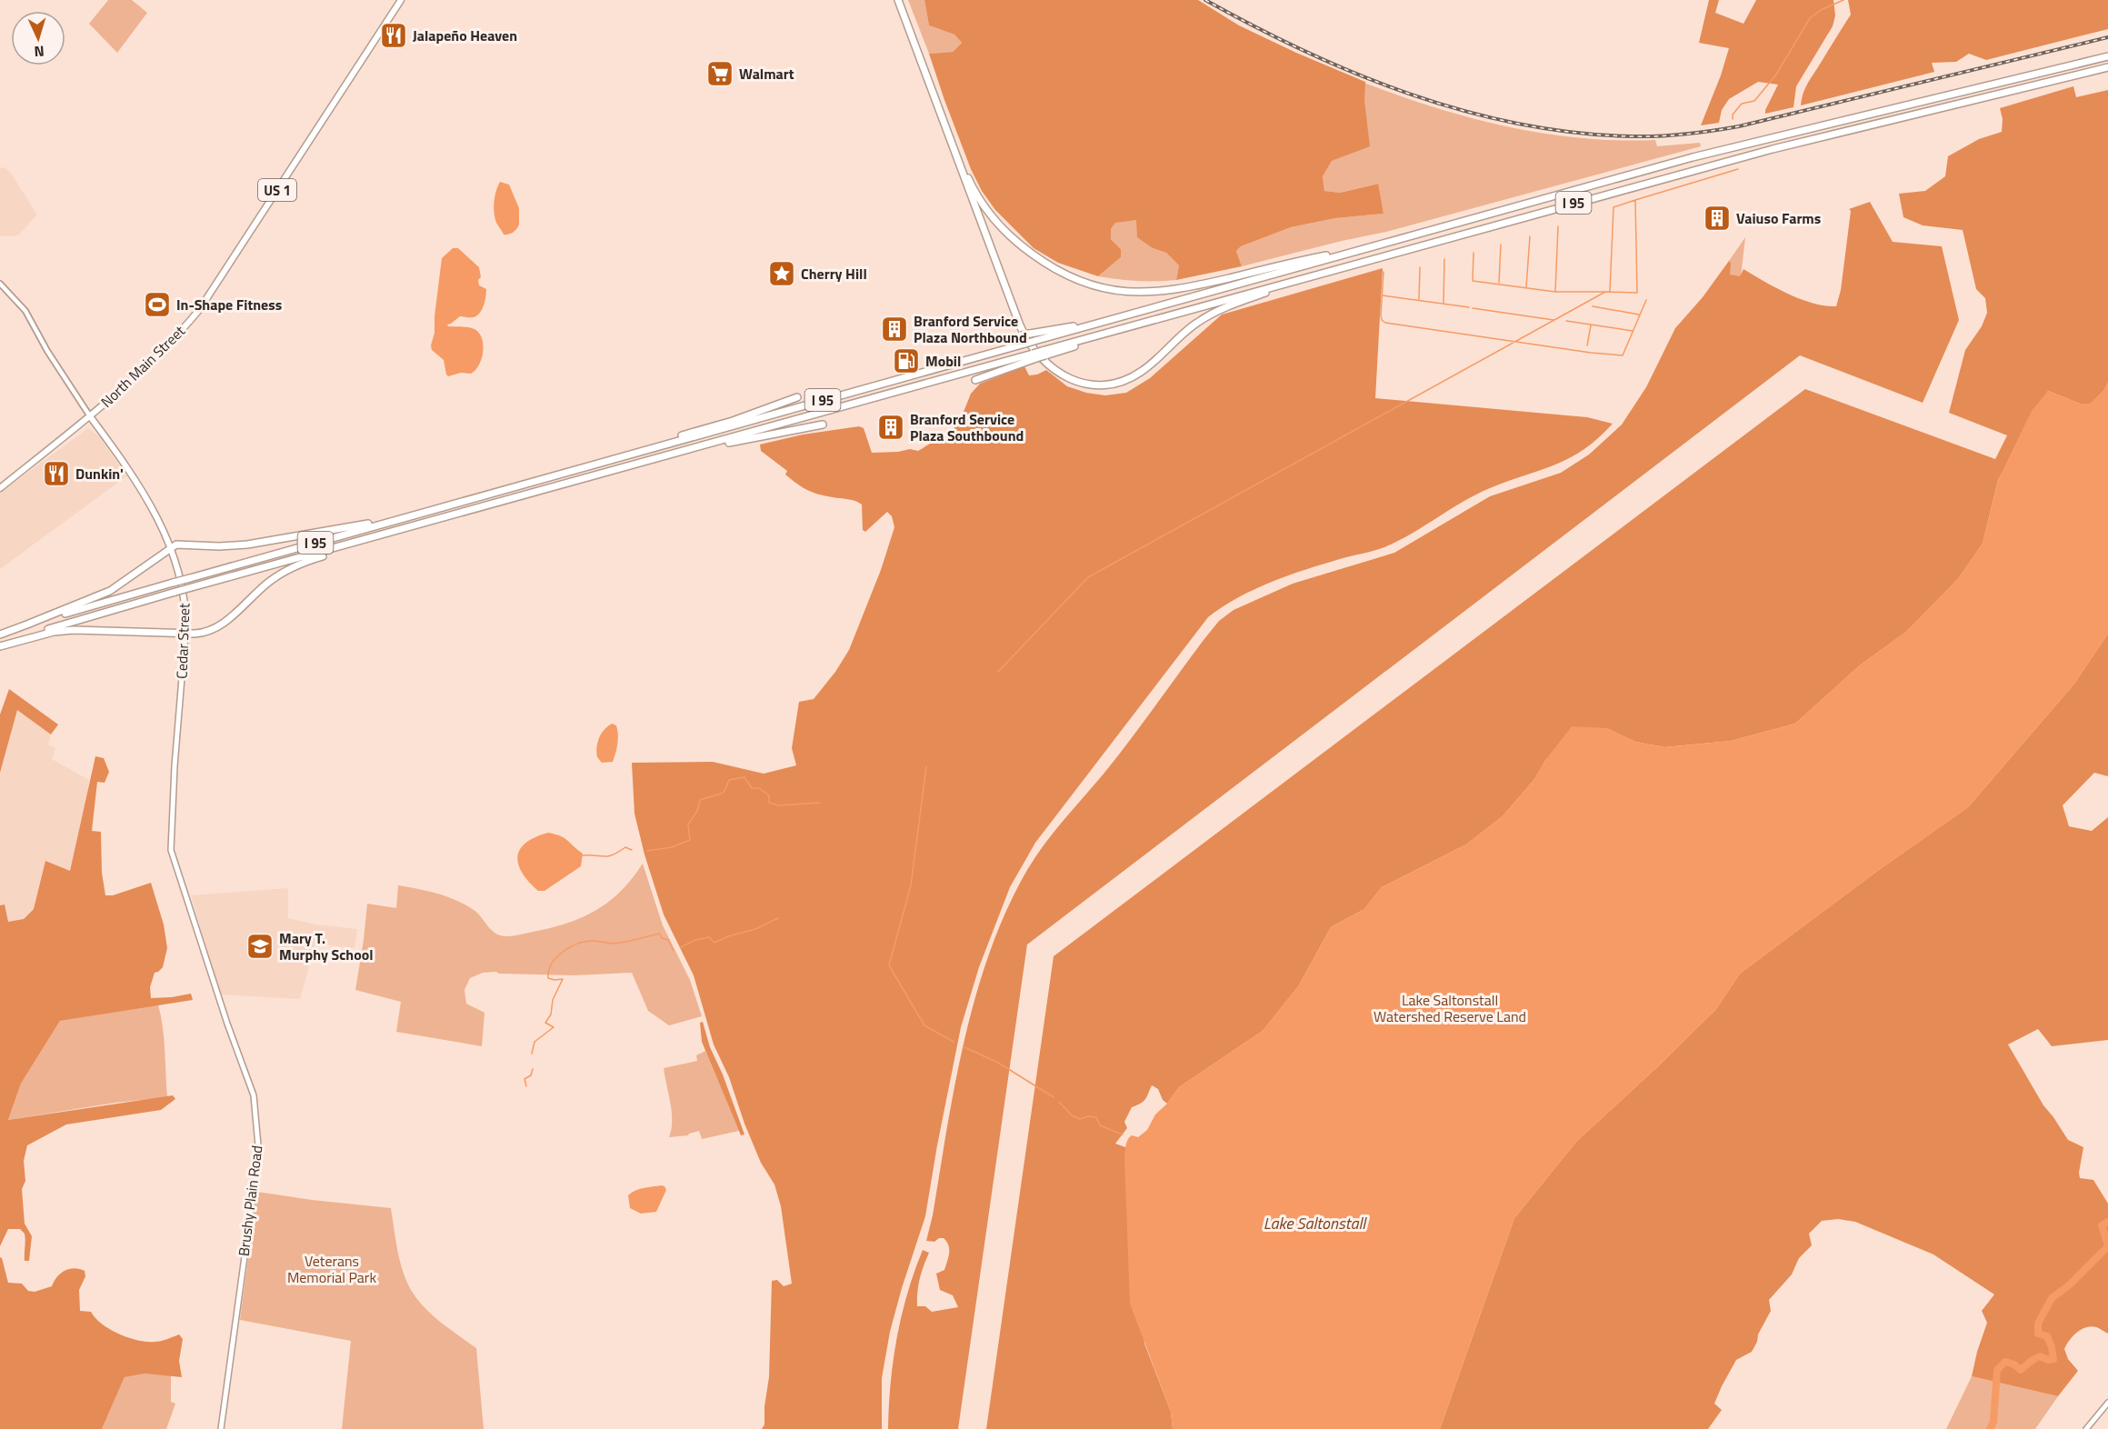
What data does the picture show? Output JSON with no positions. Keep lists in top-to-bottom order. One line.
{"streets":{"highway":["I 95"],"main road":["US 1","North Main Street","Cedar Street","Brushy Plain Road"]},"crossings":[["North Main Street","Cedar Street"],["Cedar Street","Brushy Plain Road"]],"water":["Lake Saltonstall"],"parks":["Lake Saltonstall Watershed Reserve Land","Veterans Memorial Park"],"places":{"restaurant":["Jalapeño Heaven","Dunkin'"],"supermarket":["Walmart"],"building":["Vaiuso Farms","Branford Service Plaza Northbound","Branford Service Plaza Southbound"],"place":["Cherry Hill"],"sports":["In-Shape Fitness"],"fuel station":["Mobil"],"school or university":["Mary T. Murphy School"]},"north":"bottom"}
